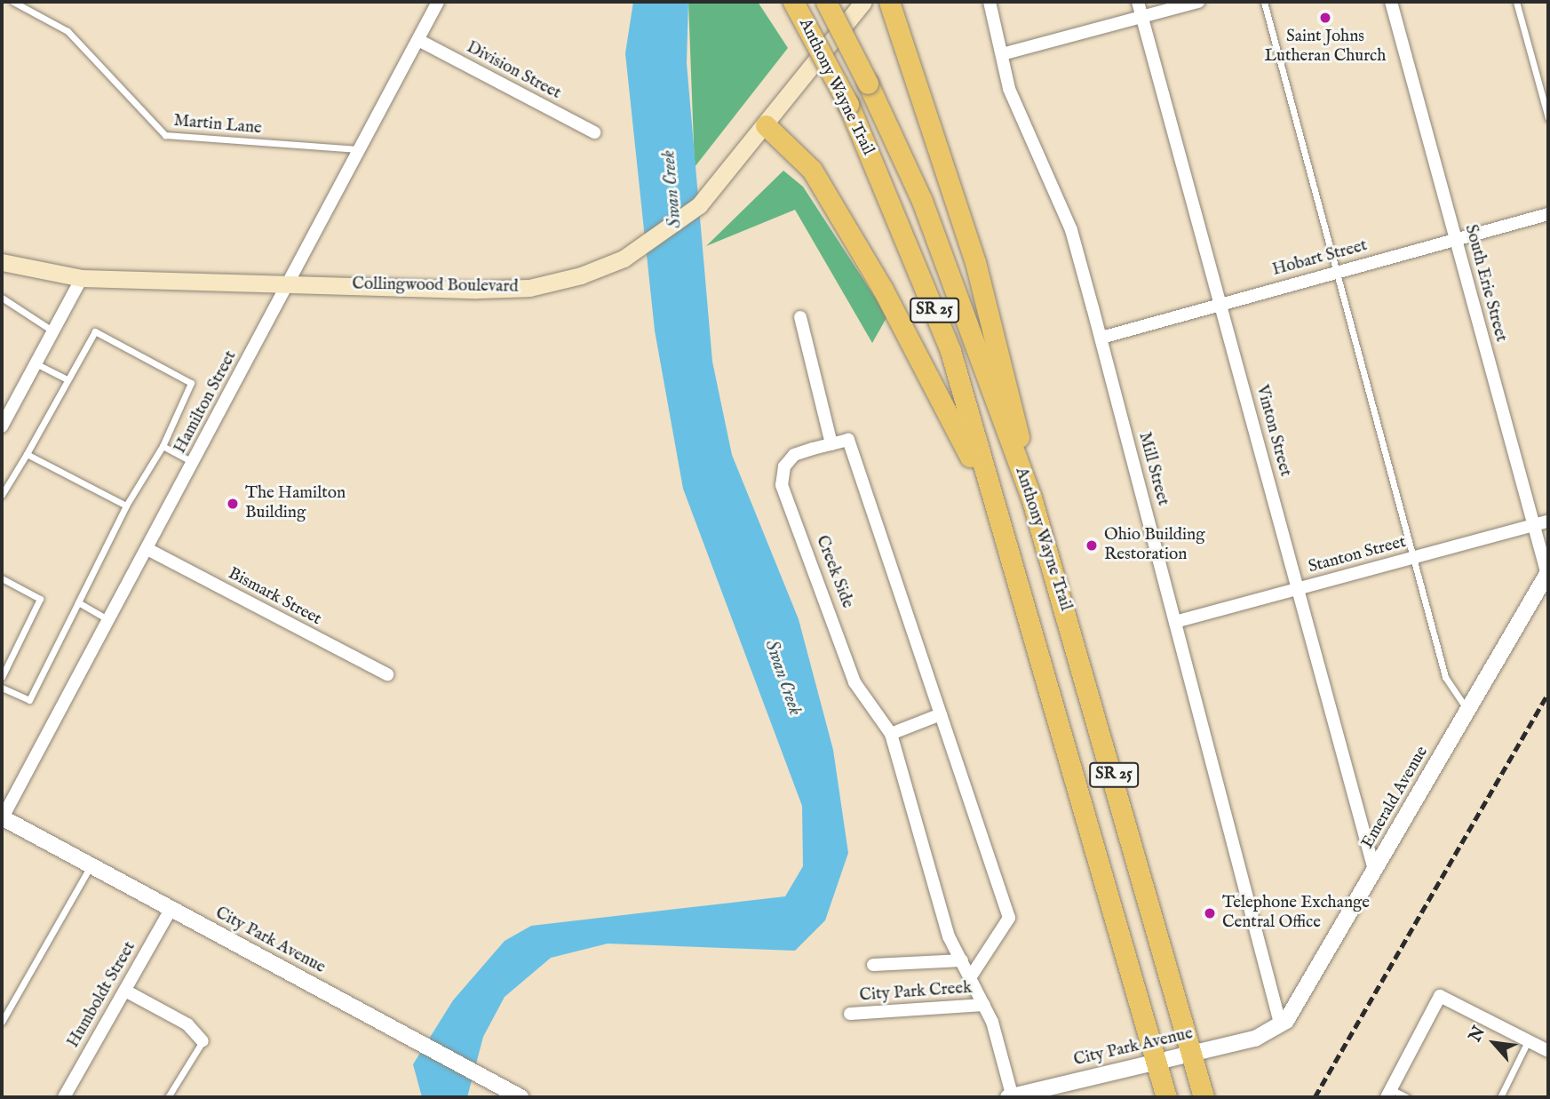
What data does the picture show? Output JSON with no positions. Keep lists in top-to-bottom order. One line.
{"streets":{"highway":["Anthony Wayne Trail","SR 25"],"main road":["Collingwood Boulevard"],"street":["Division Street","Hobart Street","South Erie Street","Hamilton Street","Vinton Street","Mill Street","Stanton Street","Creek Side","Bismark Street","Emerald Avenue","City Park Avenue","City Park Creek","Humboldt Street"],"lane":["Martin Lane"]},"crossings":[["Division Street","Hamilton Street"],["Anthony Wayne Trail","City Park Avenue"],["Martin Lane","Hamilton Street"],["Hobart Street","South Erie Street"],["Hobart Street","Vinton Street"],["Hobart Street","Mill Street"],["South Erie Street","Stanton Street"],["South Erie Street","Emerald Avenue"],["Collingwood Boulevard","Hamilton Street"],["Hamilton Street","Bismark Street"],["Hamilton Street","City Park Avenue"],["Vinton Street","Stanton Street"],["Vinton Street","Emerald Avenue"],["Mill Street","Stanton Street"],["Mill Street","Emerald Avenue"],["Mill Street","City Park Avenue"],["Creek Side","City Park Avenue"],["Creek Side","City Park Creek"],["Emerald Avenue","City Park Avenue"],["City Park Avenue","Humboldt Street"]],"water":["Swan Creek"],"places":["Saint Johns Lutheran Church","The Hamilton Building","Ohio Building Restoration","Telephone Exchange Central Office"],"north":"top left"}
